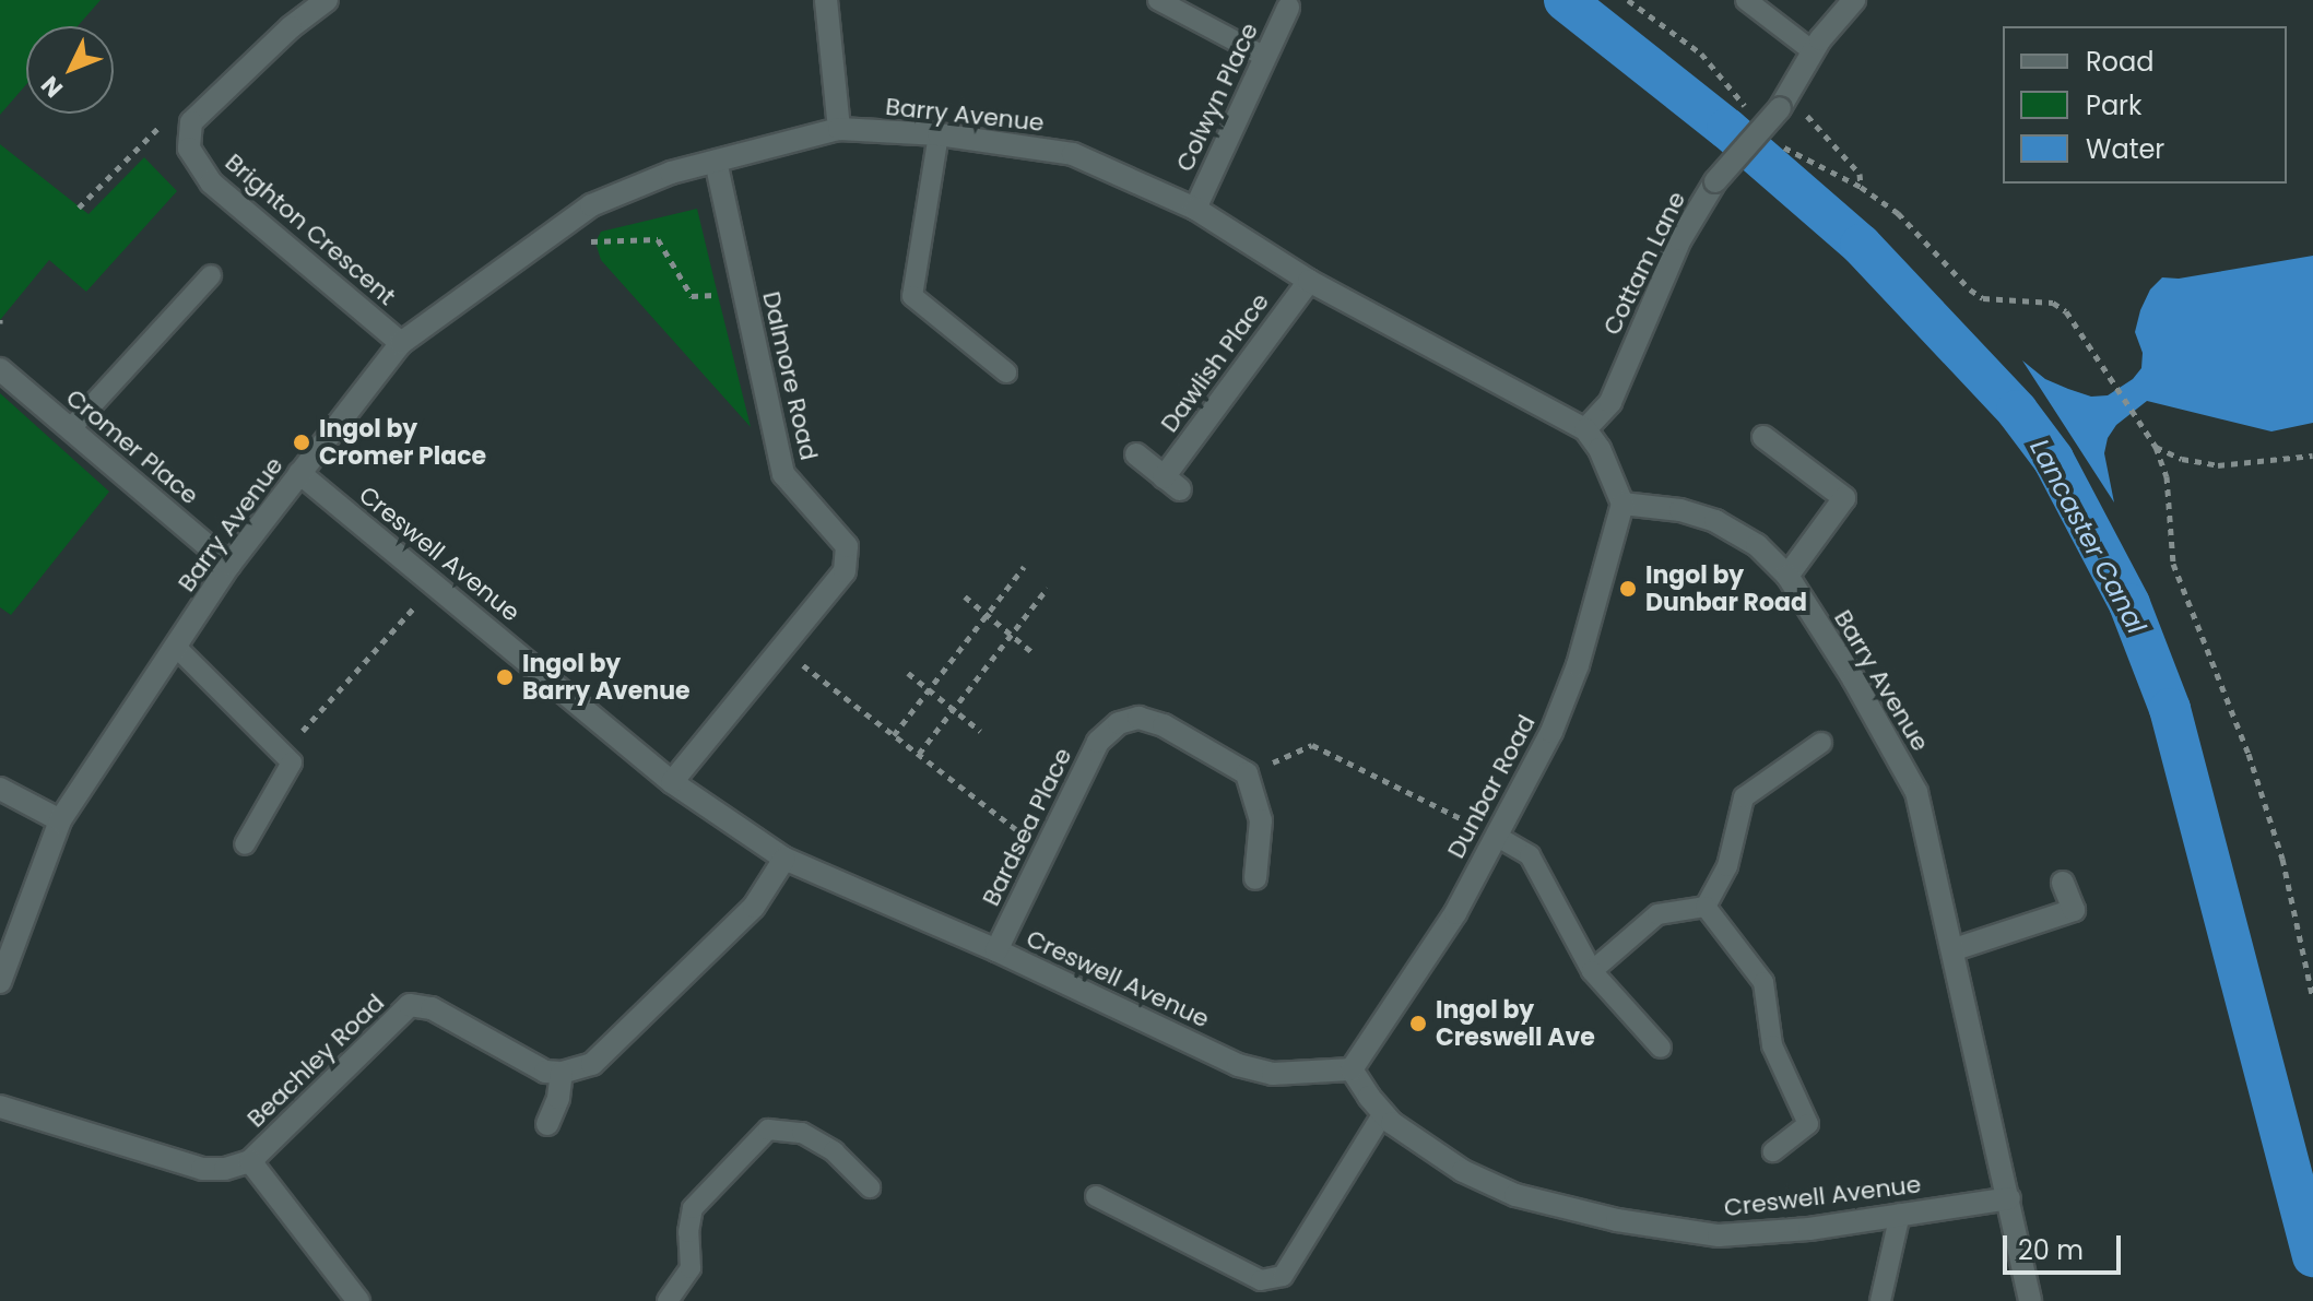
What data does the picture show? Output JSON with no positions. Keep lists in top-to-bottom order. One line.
{"streets":{"street":["Colwyn Place","Barry Avenue","Brighton Crescent","Cottam Lane","Dawlish Place","Dalmore Road","Cromer Place","Creswell Avenue","Dunbar Road","Bardsea Place","Beachley Road"]},"crossings":[["Colwyn Place","Barry Avenue"],["Barry Avenue","Brighton Crescent"],["Barry Avenue","Cottam Lane"],["Barry Avenue","Dawlish Place"],["Barry Avenue","Dalmore Road"],["Barry Avenue","Cromer Place"],["Barry Avenue","Creswell Avenue"],["Barry Avenue","Dunbar Road"],["Dalmore Road","Creswell Avenue"],["Creswell Avenue","Dunbar Road"],["Creswell Avenue","Bardsea Place"]],"water":["Lancaster Canal"],"places":["Ingol by Cromer Place","Ingol by Dunbar Road","Ingol by Barry Avenue","Ingol by Creswell Ave"],"legend":["Road","Park","Water"],"scale_bar":"20 m","north":"bottom left"}
